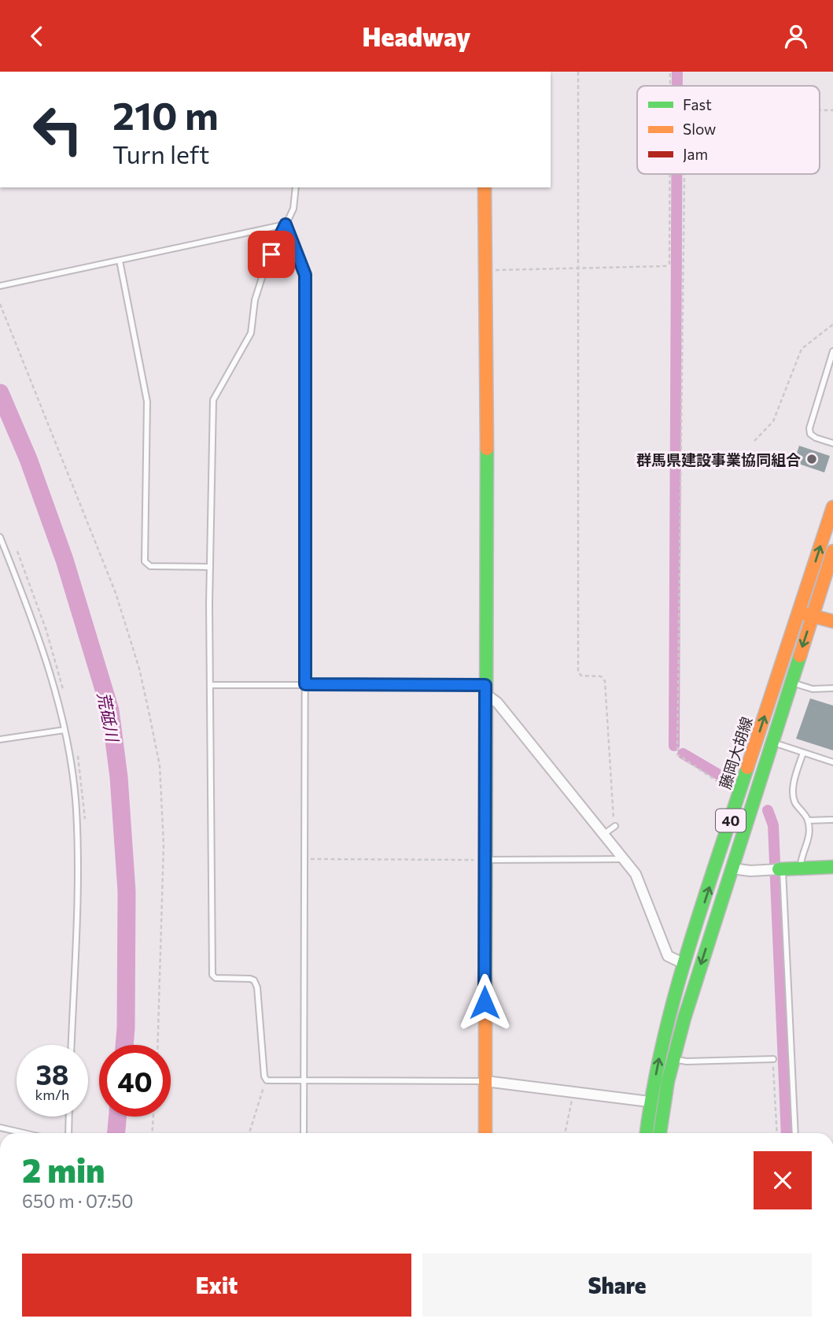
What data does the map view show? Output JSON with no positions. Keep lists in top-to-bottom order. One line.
{"streets":{"main road":["藤岡大胡線","40"]},"water":["荒砥川"],"places":["群馬県建設事業協同組合"],"legend":["Fast","Slow","Jam"],"page":{"header":"Headway","turn":["210 m","Turn left"],"speed":"38 km/h","limit":"40","heading":["2 min","650 m · 07:50"],"buttons":["Exit","Share"]}}
